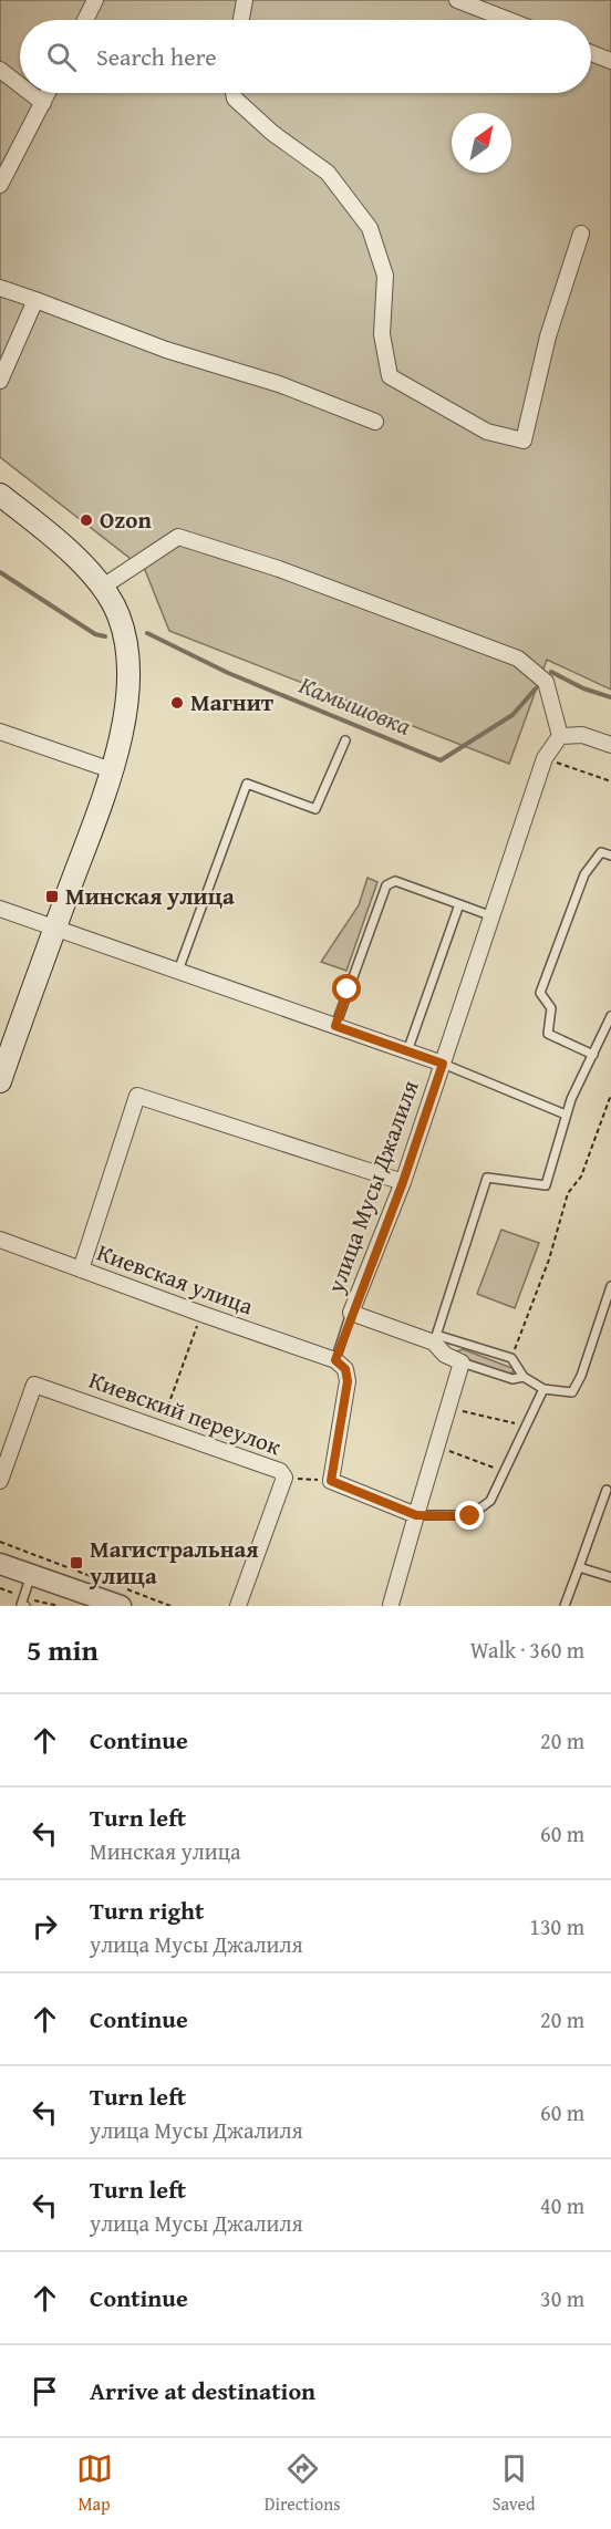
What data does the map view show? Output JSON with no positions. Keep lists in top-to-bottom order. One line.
{"streets":{"street":["улица Мусы Джалиля","Киевская улица","Киевский переулок"]},"water":["Камышовка"],"places":{"other":["Ozon","Магнит"],"transit":["Минская улица","Магистральная улица"]},"north":"top right","page":{"search":"Search here","heading":["5 min","Walk · 360 m"],"list":[["Continue","20 m"],["Turn left","Минская улица","60 m"],["Turn right","улица Мусы Джалиля","130 m"],["Continue","20 m"],["Turn left","улица Мусы Джалиля","60 m"],["Turn left","улица Мусы Джалиля","40 m"],["Continue","30 m"],"Arrive at destination"],"nav":["Map","Directions","Saved"]}}
